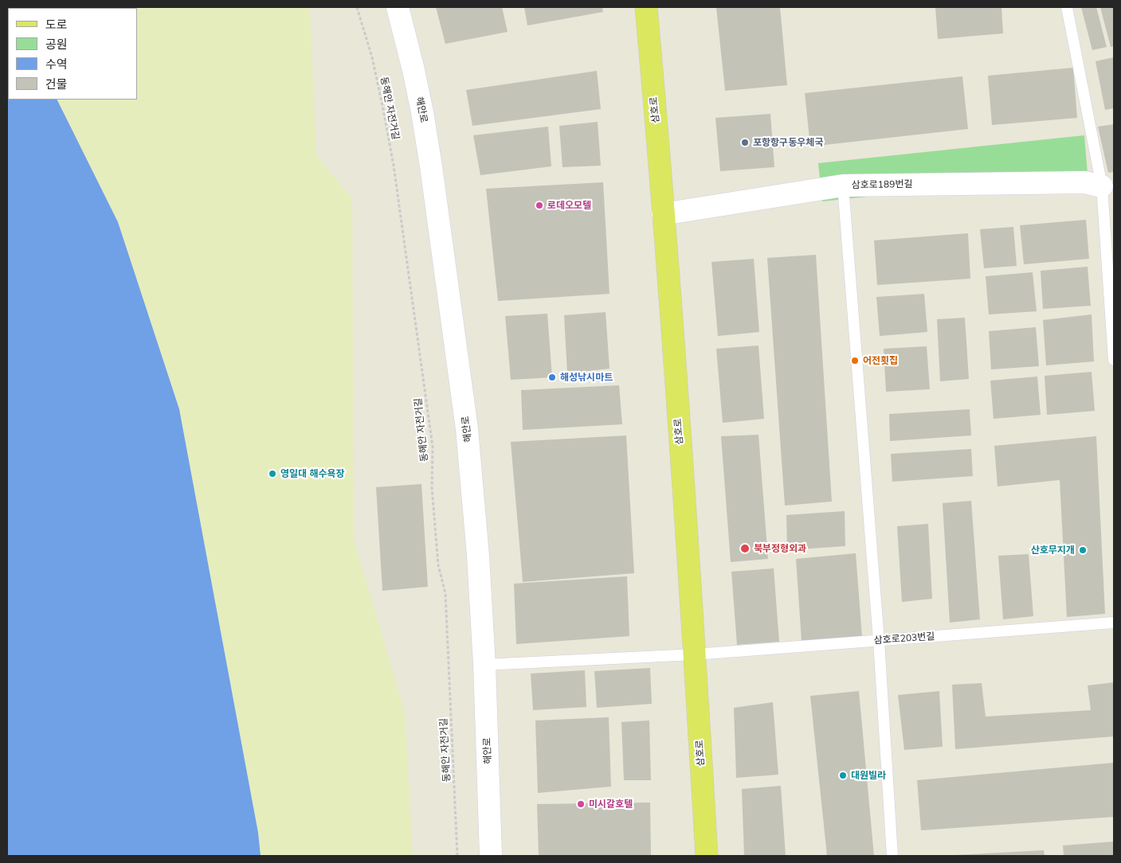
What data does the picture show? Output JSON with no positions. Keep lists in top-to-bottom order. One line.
{"streets":{"main road":["삼호로"],"street":["해안로","삼호로189번길"],"lane":["삼호로203번길"],"path":["동해안 자전거길"]},"crossings":[["해안로","삼호로203번길"],["삼호로","삼호로189번길"],["삼호로","삼호로203번길"]],"places":["포항항구동우체국","로데오모텔","어전횟집","해성낚시마트","영일대 해수욕장","북부정형외과","산호무지개","대원빌라","미시갈호텔"],"legend":["도로","공원","수역","건물"]}
